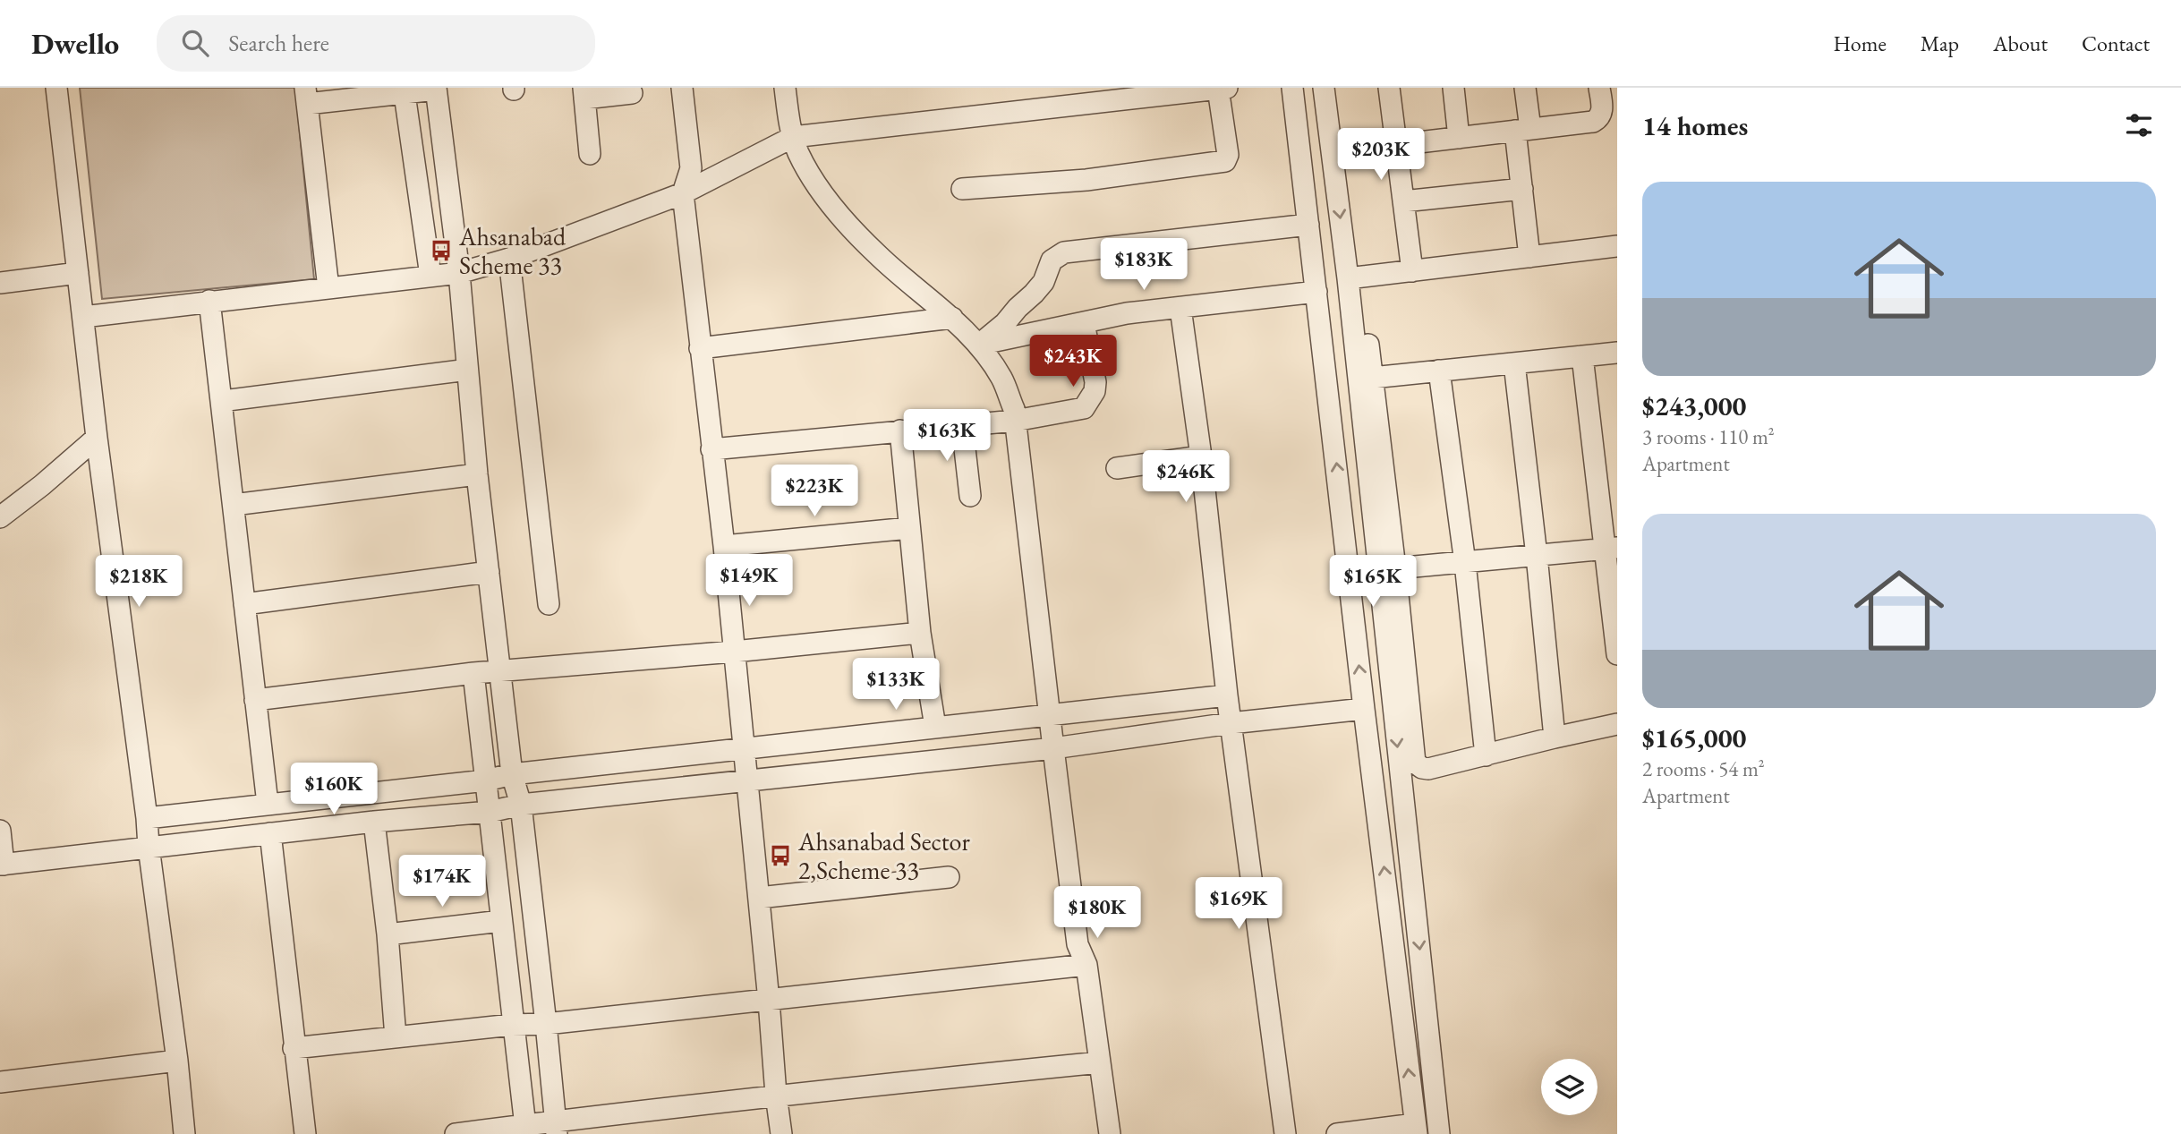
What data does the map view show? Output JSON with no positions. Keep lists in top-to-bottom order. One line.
{"places":{"bus stop":["Ahsanabad Scheme 33","Ahsanabad Sector 2,Scheme 33"]},"page":{"header":"Dwello","search":"Search here","nav":["Home","Map","About","Contact"],"heading":"14 homes","price":["$203K","$183K","$243K","$163K","$246K","$223K","$149K","$218K","$165K","$133K","$160K","$174K","$169K","$180K"],"list":[{"name":"$243,000","note":"3 rooms · 110 m² · Apartment"},{"name":"$165,000","note":"2 rooms · 54 m² · Apartment"}]}}
